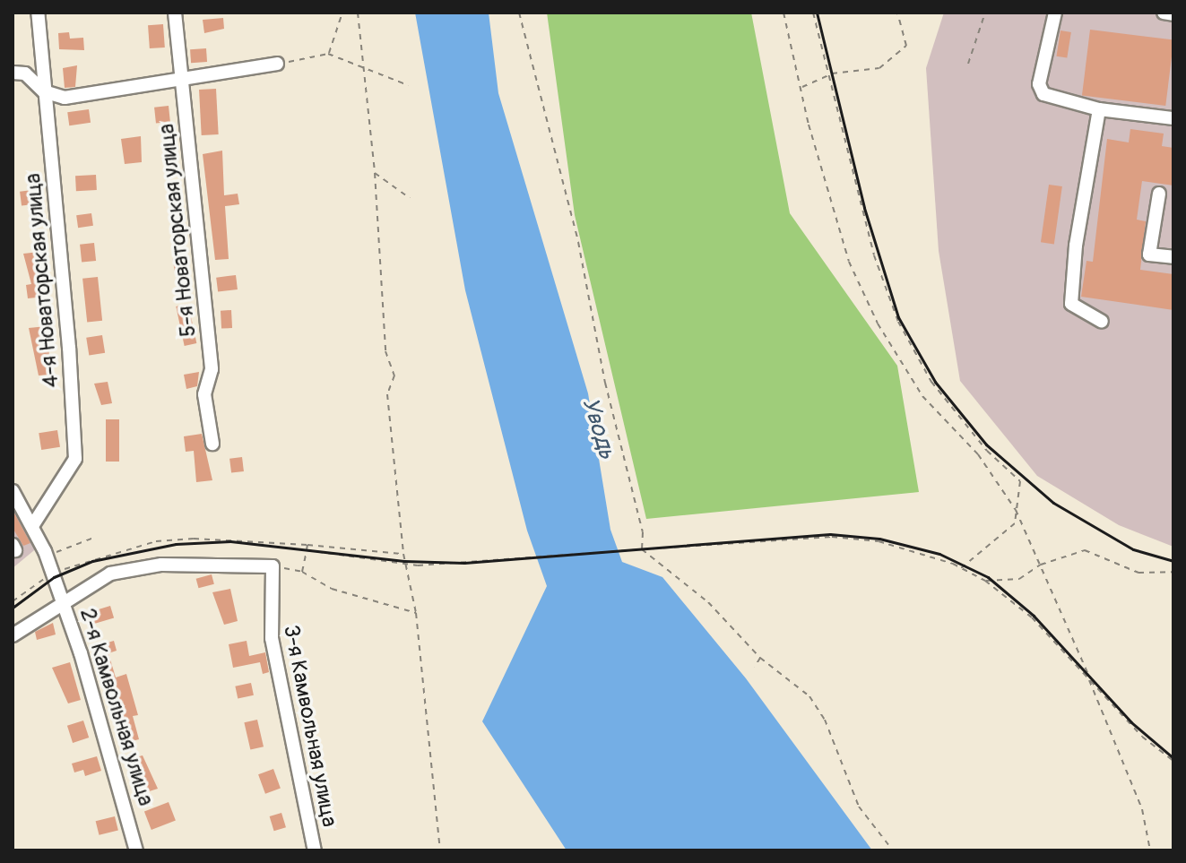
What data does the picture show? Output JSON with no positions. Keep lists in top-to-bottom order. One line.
{"streets":{"street":["5-я Новаторская улица","4-я Новаторская улица","2-я Камвольная улица","3-я Камвольная улица"]},"crossings":[["4-я Новаторская улица","2-я Камвольная улица"]],"water":["Уводь"]}
